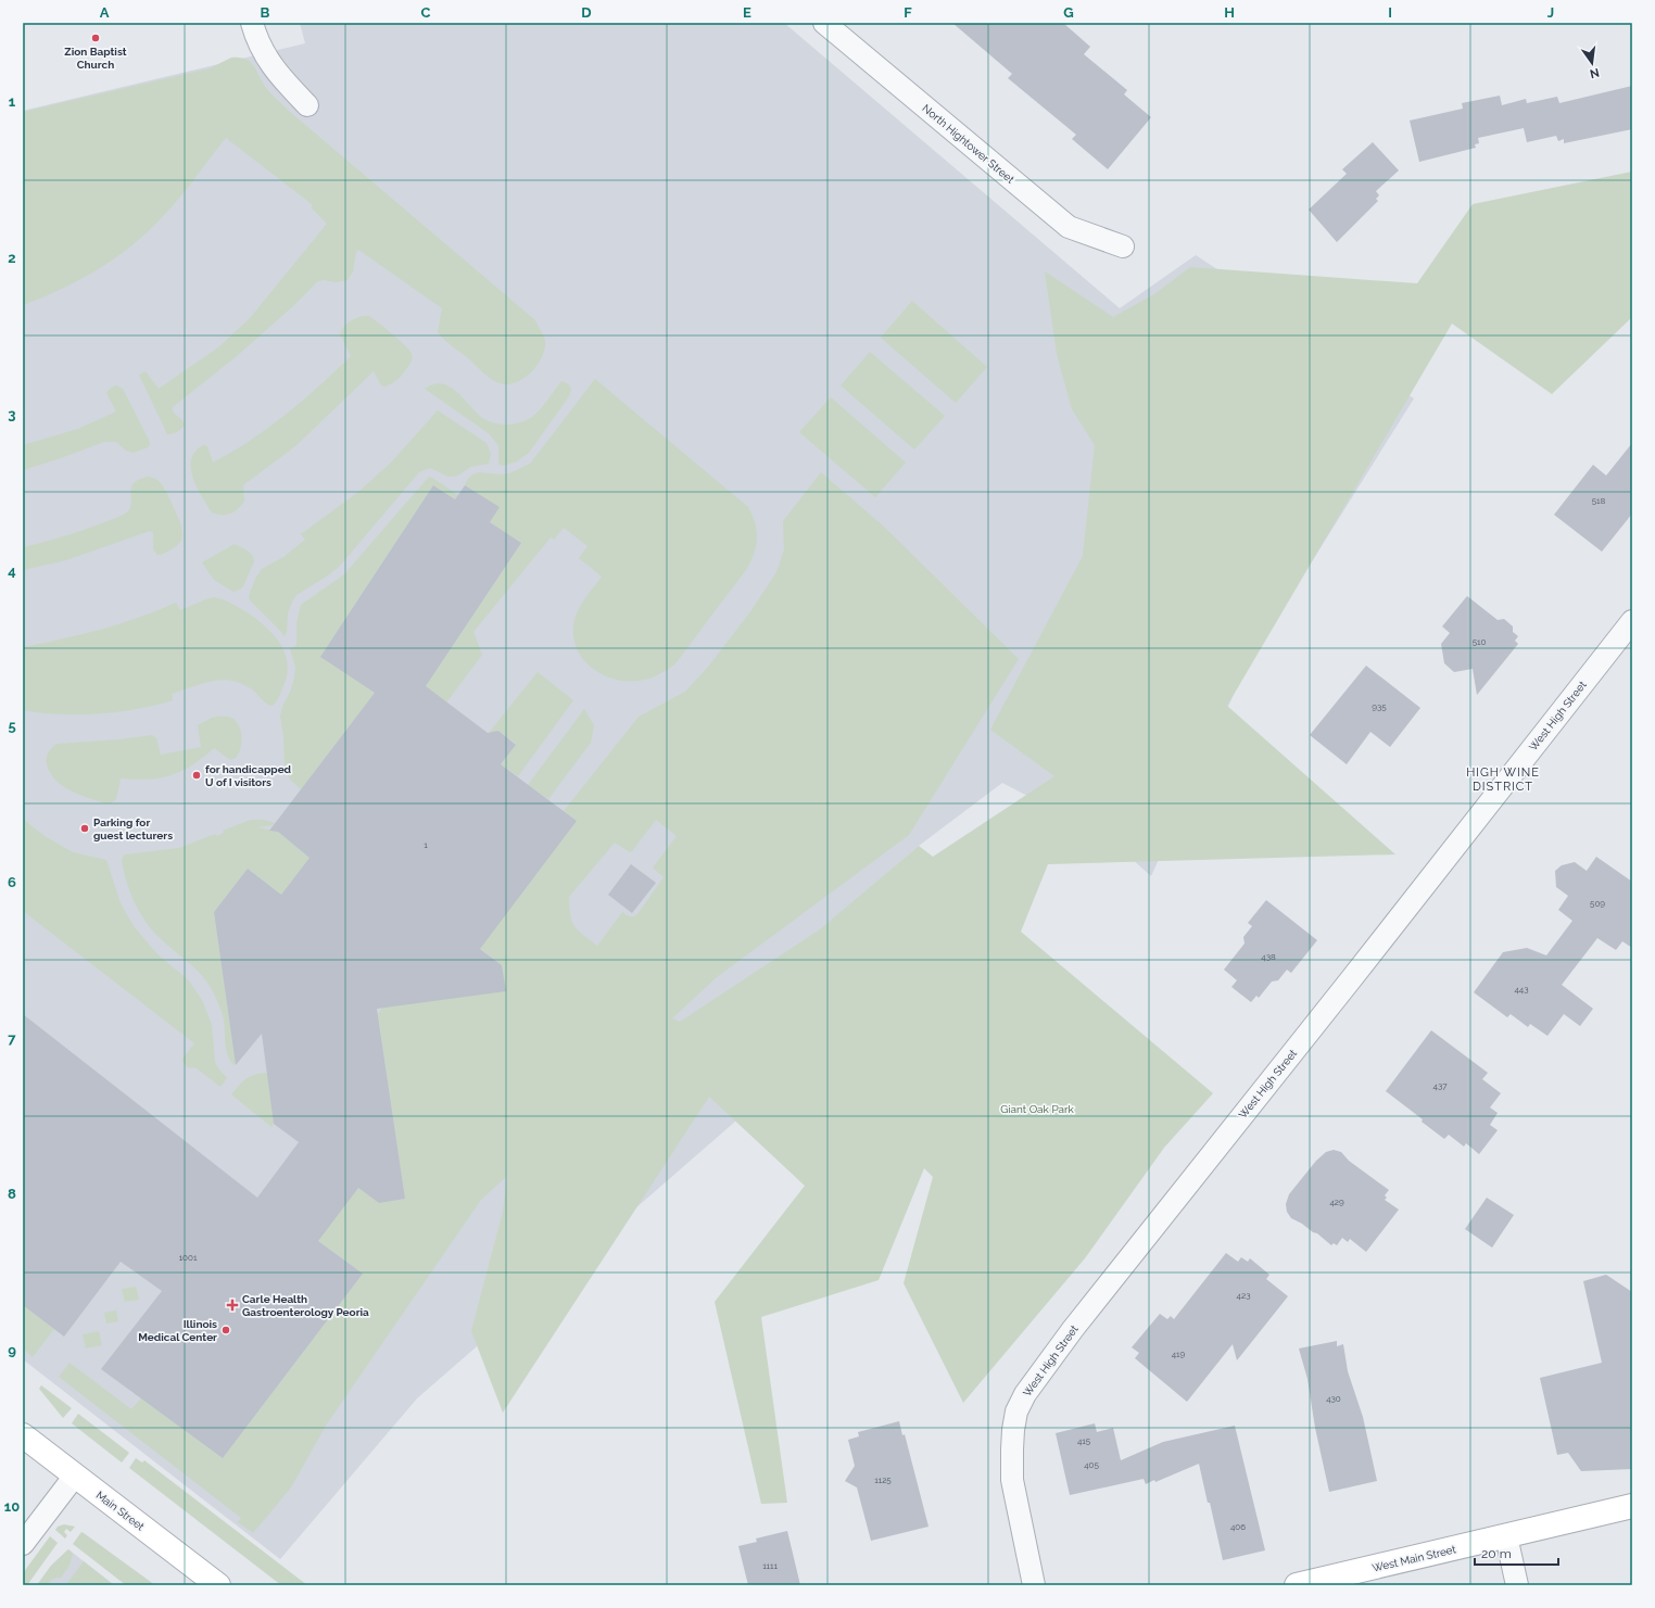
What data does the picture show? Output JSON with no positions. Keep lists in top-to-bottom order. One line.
{"streets":{"main road":["Main Street","West Main Street"],"street":["North Hightower Street","West High Street"]},"districts":["HIGH WINE DISTRICT"],"parks":["Giant Oak Park"],"places":{"other":["Zion Baptist Church","for handicapped U of I visitors","Parking for guest lecturers","Illinois Medical Center"],"health":["Carle Health Gastroenterology Peoria"]},"house_numbers":["518","510","935","1","509","438","443","437","429","1001","423","419","430","415","405","1125","406","1111"],"scale_bar":"20 m","north":"bottom","grid":{"columns":["A","B","C","D","E","F","G","H","I","J"],"rows":["1","2","3","4","5","6","7","8","9","10"]}}
